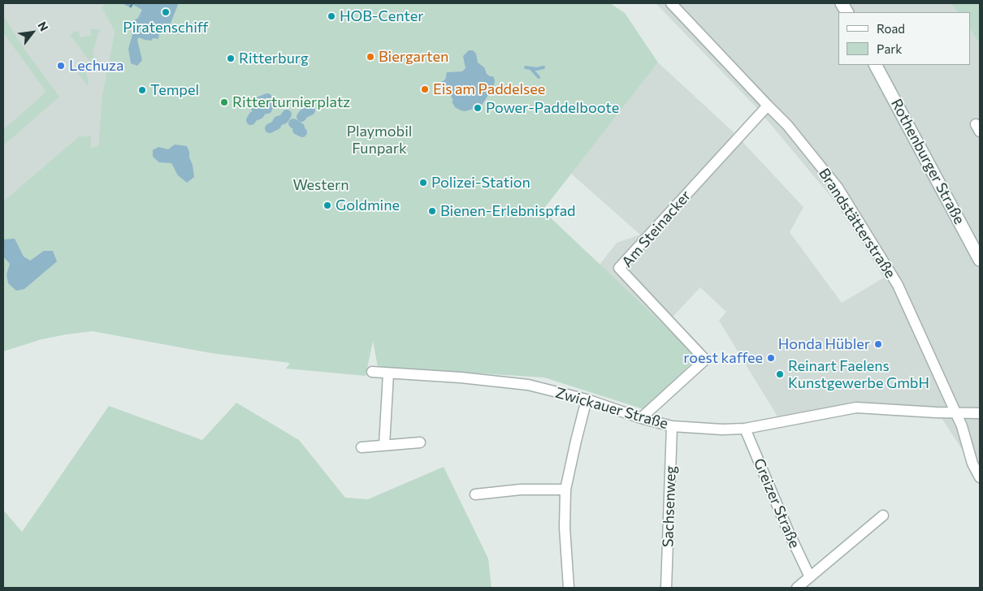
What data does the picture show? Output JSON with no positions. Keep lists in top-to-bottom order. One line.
{"streets":{"main road":["Rothenburger Straße"],"street":["Brandstätterstraße","Am Steinacker","Zwickauer Straße","Greizer Straße","Sachsenweg"]},"crossings":[["Brandstätterstraße","Am Steinacker"],["Brandstätterstraße","Zwickauer Straße"],["Am Steinacker","Zwickauer Straße"],["Zwickauer Straße","Greizer Straße"],["Zwickauer Straße","Sachsenweg"]],"parks":["Playmobil Funpark","Western"],"places":["Piratenschiff","HOB-Center","Biergarten","Ritterburg","Lechuza","Eis am Paddelsee","Tempel","Ritterturnierplatz","Power-Paddelboote","Polizei-Station","Goldmine","Bienen-Erlebnispfad","Honda Hübler","roest kaffee","Reinart Faelens Kunstgewerbe GmbH"],"legend":["Road","Park"],"north":"top right"}
